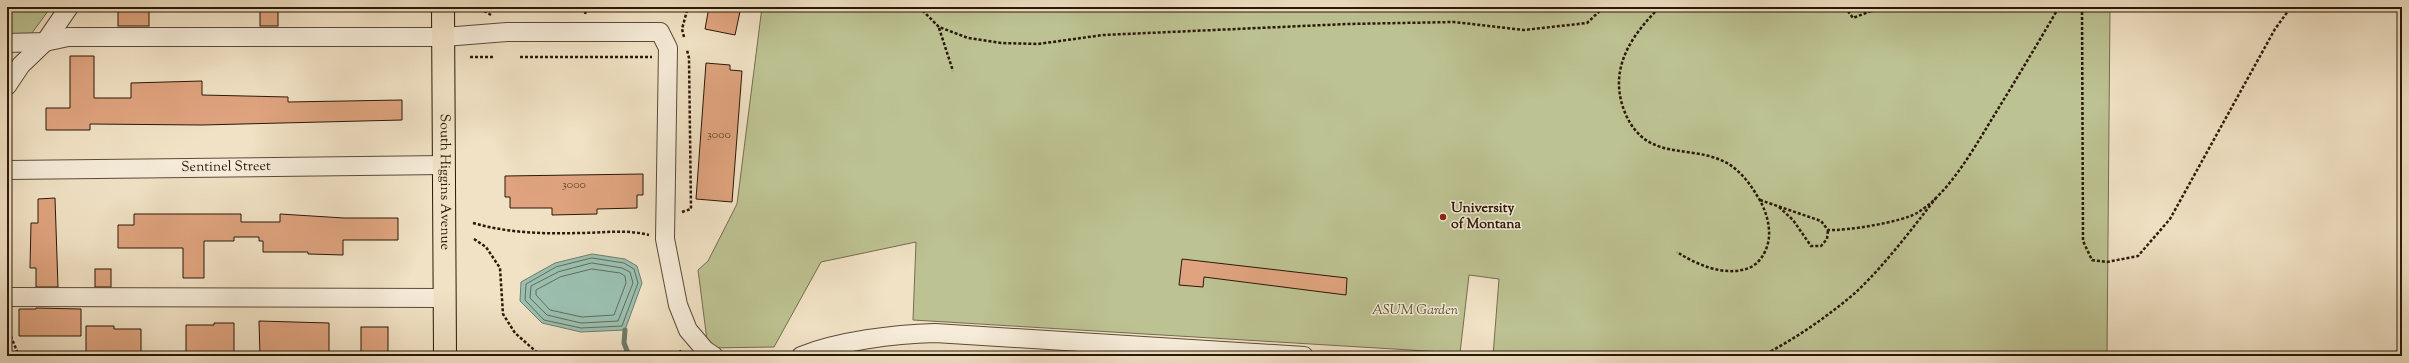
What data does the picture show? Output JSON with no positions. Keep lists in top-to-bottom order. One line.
{"streets":{"main road":["South Higgins Avenue"],"street":["Sentinel Street"]},"crossings":[["Sentinel Street","South Higgins Avenue"]],"parks":["ASUM Garden"],"places":["University of Montana"],"house_numbers":["3000","3000"]}
